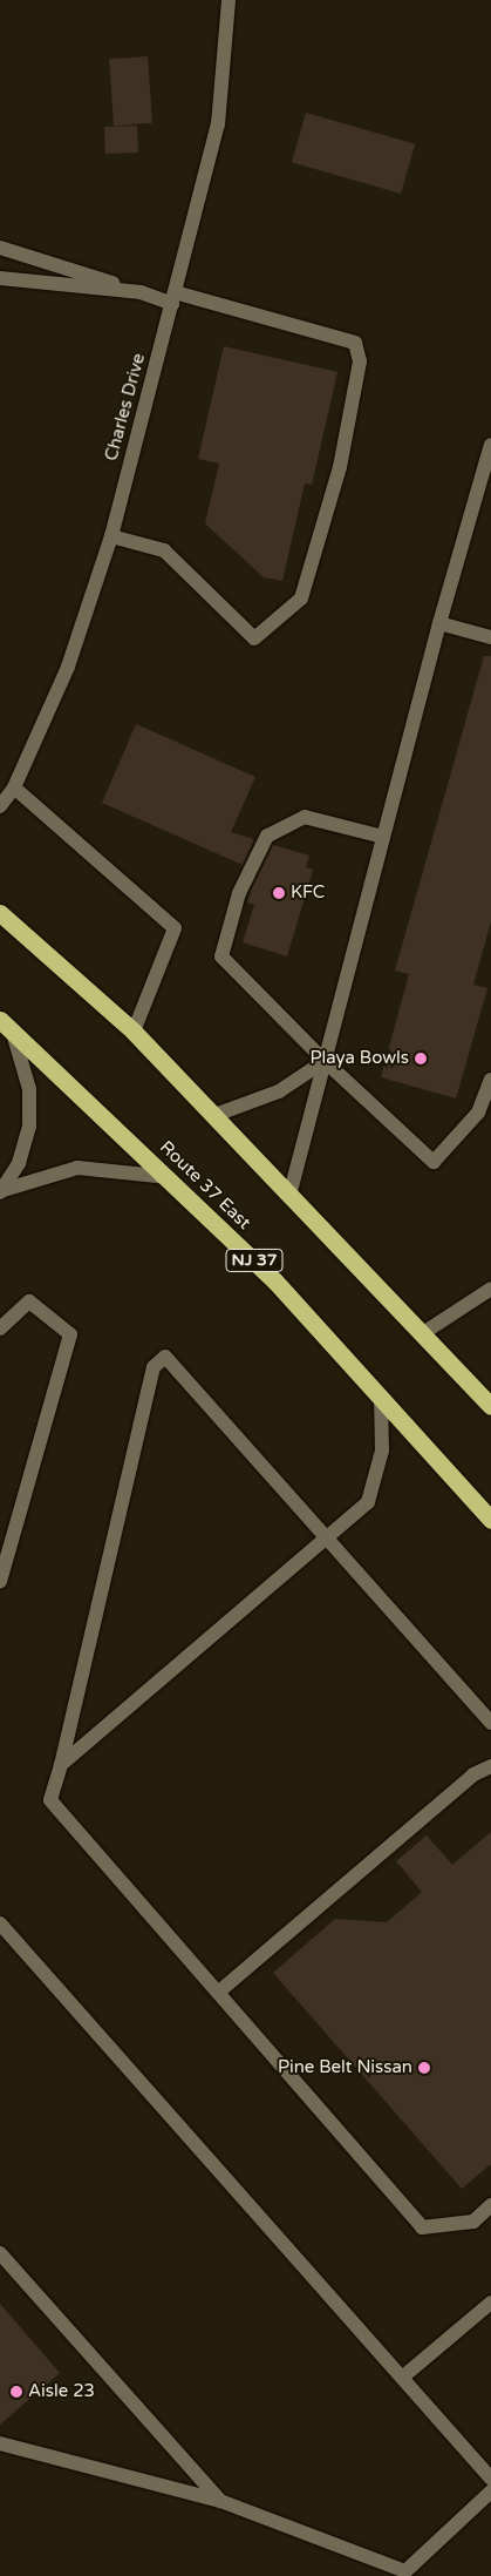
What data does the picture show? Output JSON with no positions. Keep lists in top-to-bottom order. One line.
{"streets":{"highway":["Route 37 East","NJ 37"],"street":["Charles Drive"]},"places":["KFC","Playa Bowls","Pine Belt Nissan","Aisle 23"]}
